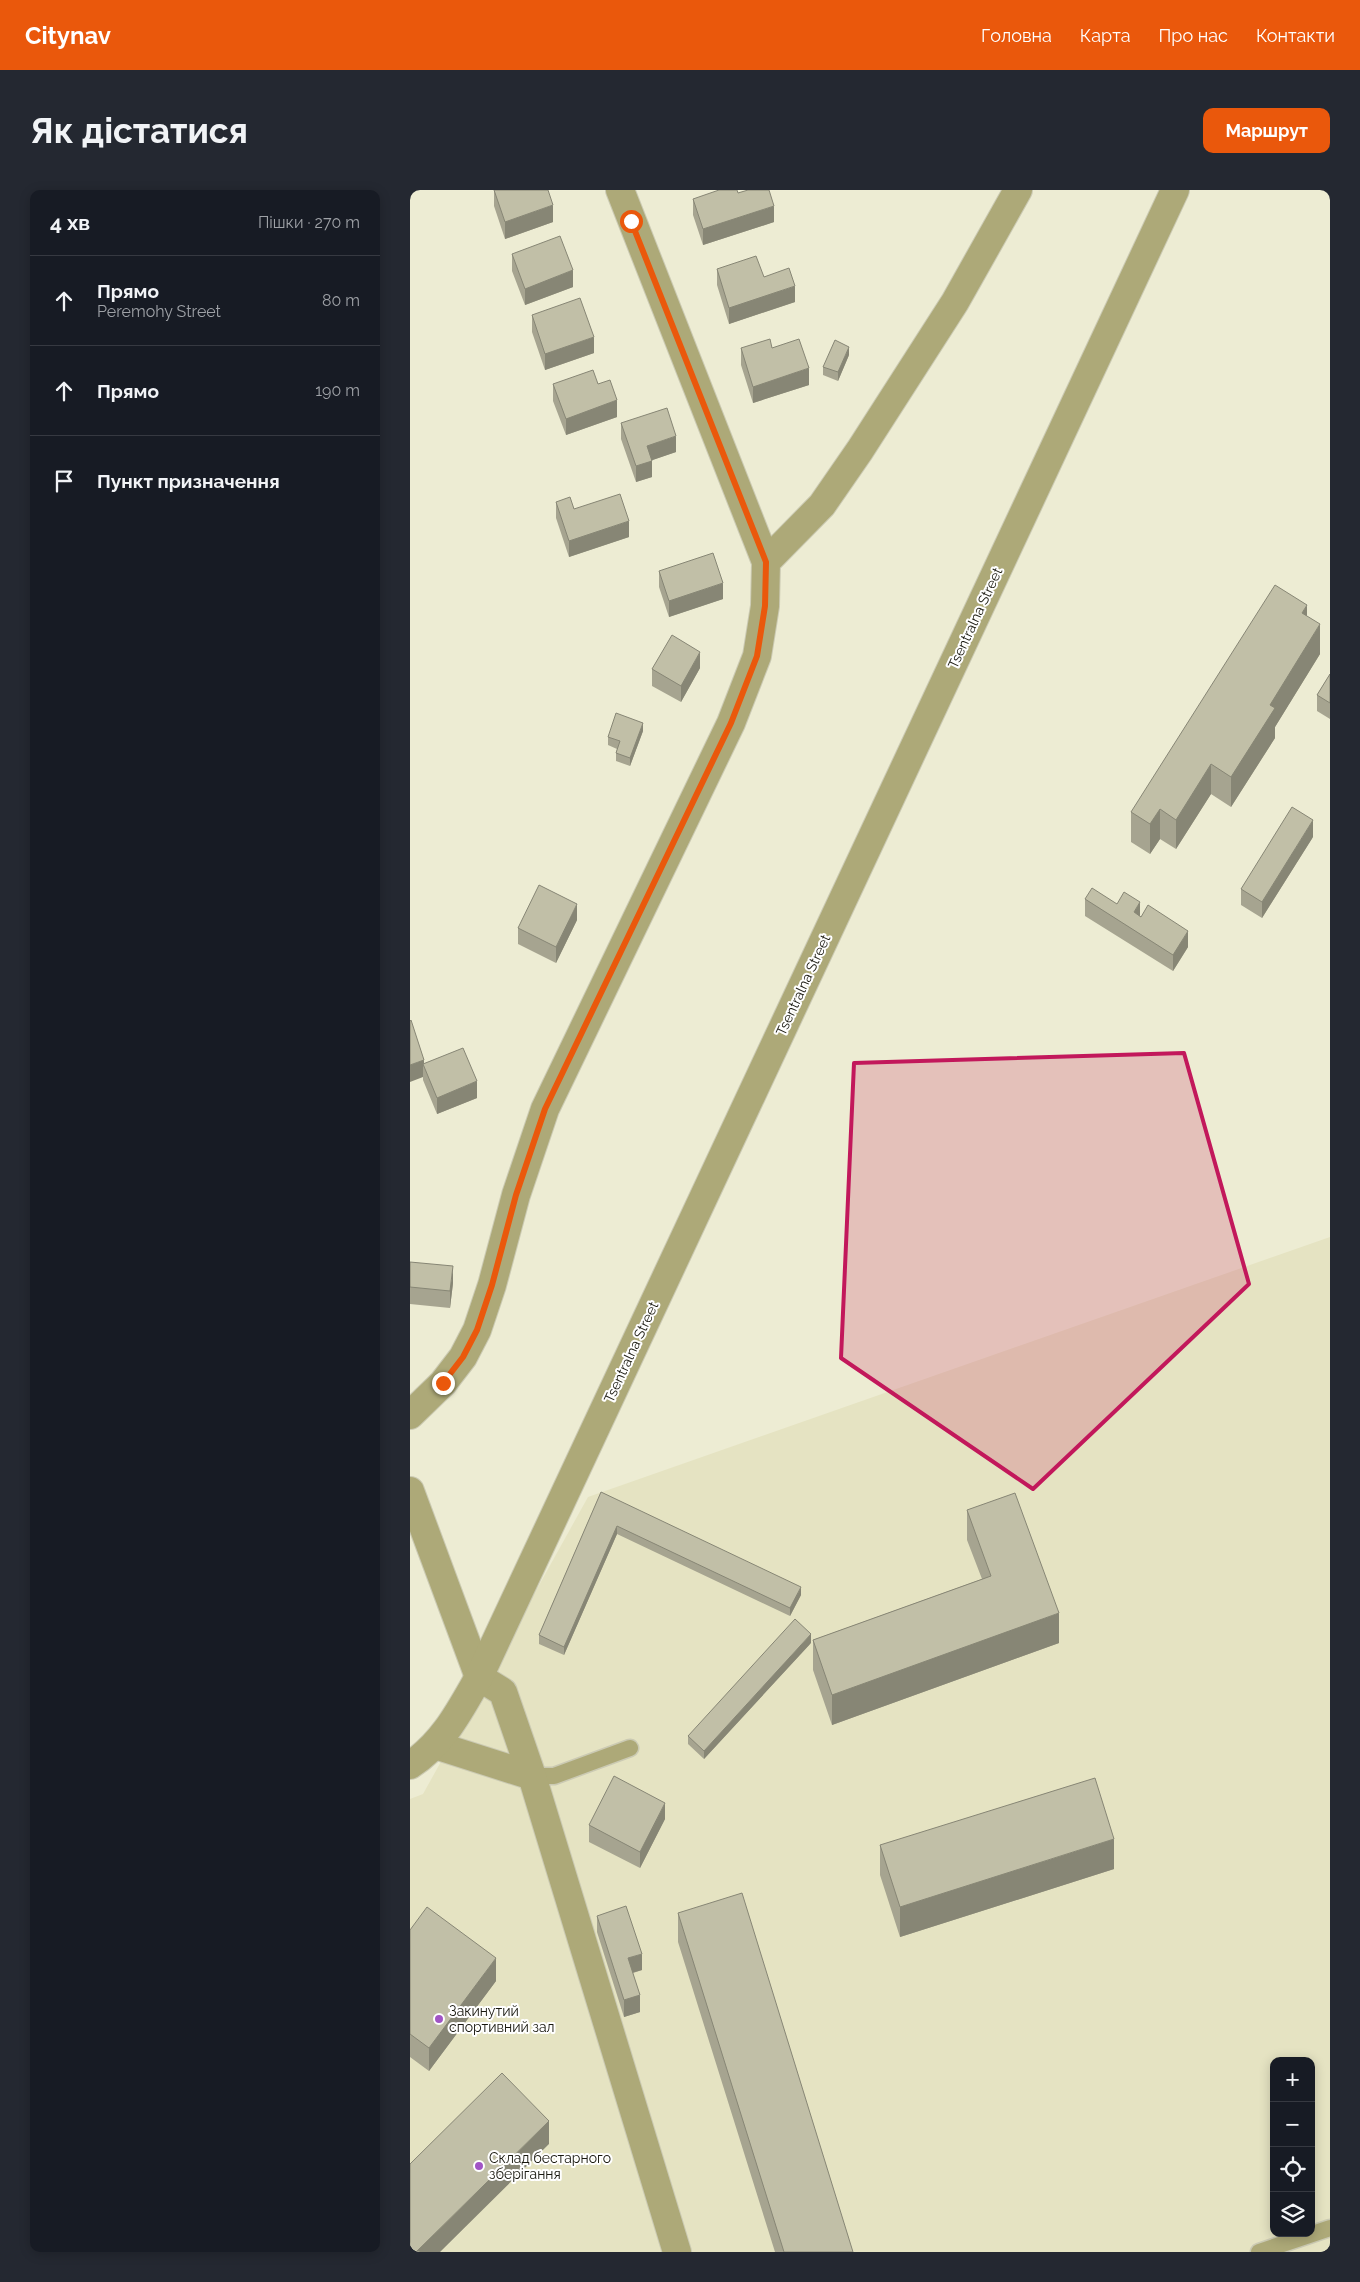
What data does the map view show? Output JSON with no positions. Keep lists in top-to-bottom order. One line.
{"streets":{"street":["Tsentralna Street"]},"places":["Закинутий спортивний зал","Склад бестарного зберігання"],"page":{"header":"Citynav","nav":["Головна","Карта","Про нас","Контакти"],"buttons":"Маршрут","title":"Як дістатися","heading":["4 хв","Пішки · 270 m"],"list":[["Прямо","Peremohy Street","80 m"],["Прямо","190 m"],"Пункт призначення"],"map_buttons":["+","−"]}}
